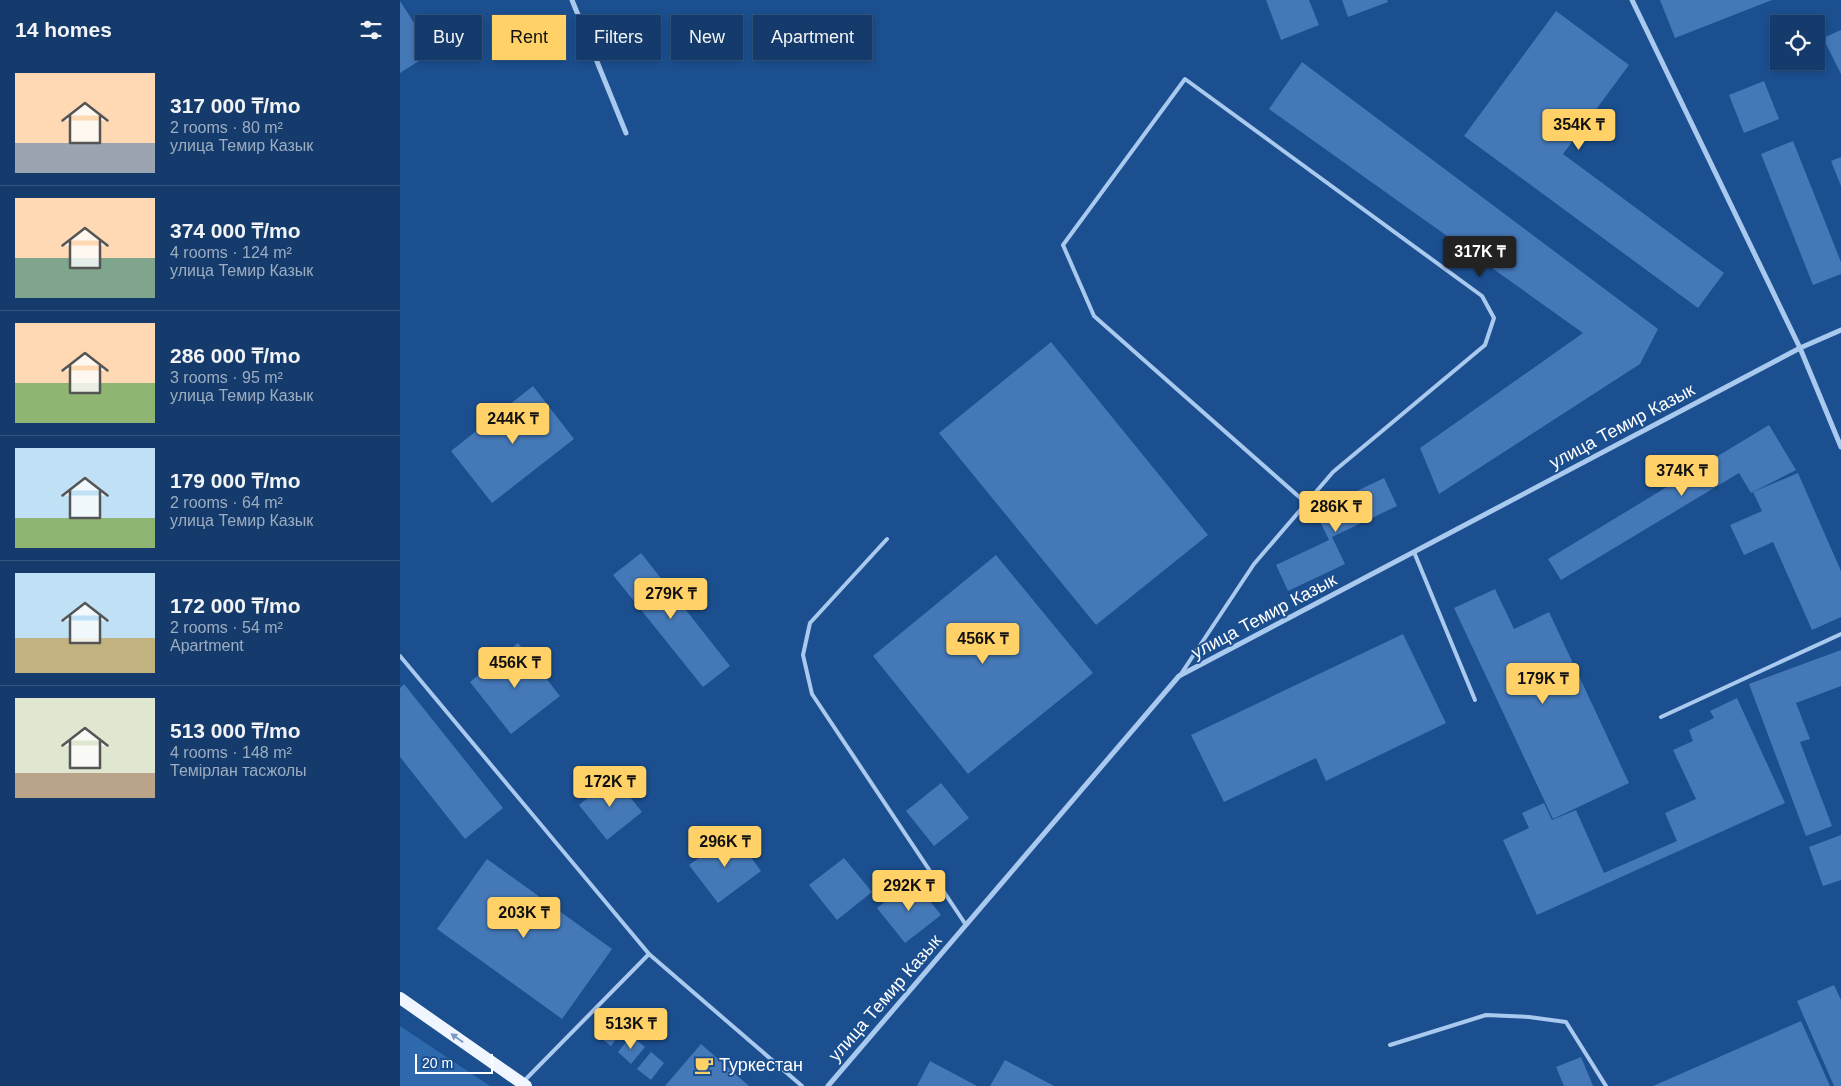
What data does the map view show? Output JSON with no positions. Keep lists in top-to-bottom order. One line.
{"streets":{"street":["улица Темир Казык"]},"places":{"cafe":["Туркестан"]},"scale_bar":"20 m","page":{"heading":"14 homes","chip":["Buy","Rent","Filters","New","Apartment"],"list":[{"name":"317 000 ₸/mo","note":"2 rooms · 80 m² · улица Темир Казык"},{"name":"374 000 ₸/mo","note":"4 rooms · 124 m² · улица Темир Казык"},{"name":"286 000 ₸/mo","note":"3 rooms · 95 m² · улица Темир Казык"},{"name":"179 000 ₸/mo","note":"2 rooms · 64 m² · улица Темир Казык"},{"name":"172 000 ₸/mo","note":"2 rooms · 54 m² · Apartment"},{"name":"513 000 ₸/mo","note":"4 rooms · 148 m² · Темірлан тасжолы"}],"price":["354K ₸","317K ₸","244K ₸","374K ₸","286K ₸","279K ₸","456K ₸","456K ₸","179K ₸","172K ₸","296K ₸","292K ₸","203K ₸","513K ₸"],"scale":"20 m"}}
